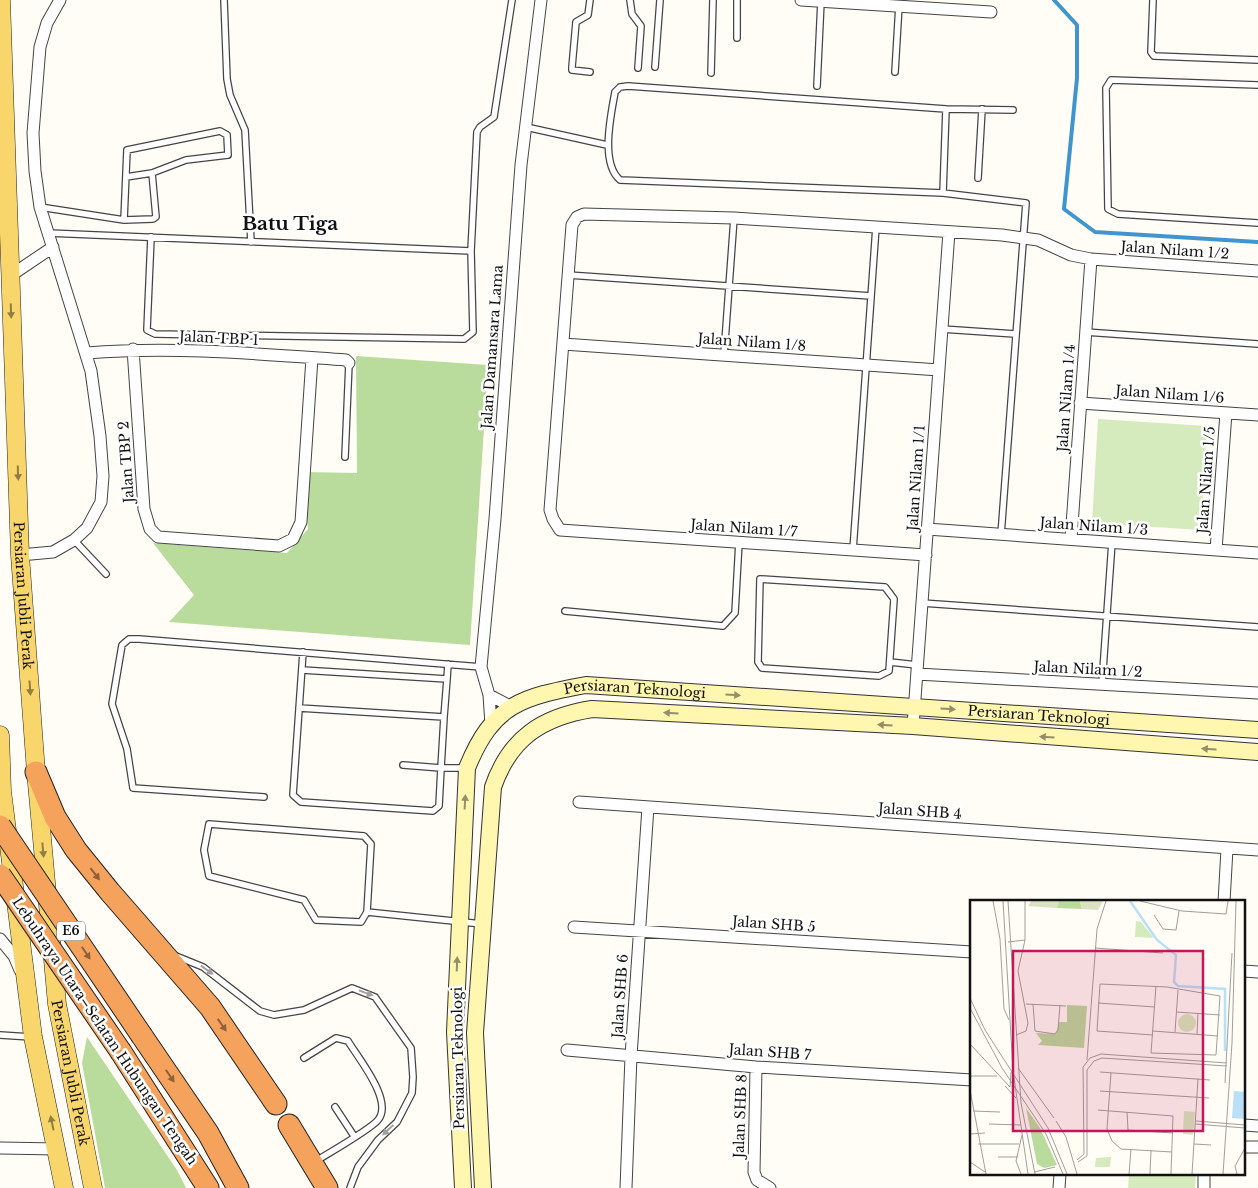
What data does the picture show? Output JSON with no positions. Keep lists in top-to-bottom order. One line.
{"streets":{"highway":["E6","Lebuhraya Utara–Selatan Hubungan Tengah"],"main road":["Persiaran Jubli Perak","Persiaran Teknologi"],"street":["Jalan Nilam 1/2","Jalan TBP 1","Jalan Nilam 1/8","Jalan Damansara Lama","Jalan Nilam 1/6","Jalan Nilam 1/4","Jalan TBP 2","Jalan Nilam 1/1","Jalan Nilam 1/5","Jalan Nilam 1/3","Jalan Nilam 1/7","Jalan SHB 4","Jalan SHB 5","Jalan SHB 6","Jalan SHB 7","Jalan SHB 8"]},"crossings":[["Jalan Nilam 1/2","Jalan Nilam 1/8"],["Jalan Nilam 1/2","Jalan Nilam 1/4"],["Jalan Nilam 1/2","Jalan Nilam 1/1"],["Jalan Nilam 1/2","Jalan Nilam 1/7"],["Jalan TBP 1","Jalan TBP 2"],["Jalan Nilam 1/8","Jalan Nilam 1/1"],["Jalan Damansara Lama","Persiaran Teknologi"],["Jalan Nilam 1/6","Jalan Nilam 1/4"],["Jalan Nilam 1/6","Jalan Nilam 1/5"],["Jalan Nilam 1/4","Jalan Nilam 1/3"],["Jalan Nilam 1/1","Jalan Nilam 1/3"],["Jalan Nilam 1/1","Jalan Nilam 1/7"],["Jalan Nilam 1/1","Persiaran Teknologi"],["Jalan Nilam 1/5","Jalan Nilam 1/3"],["Jalan SHB 4","Jalan SHB 6"],["Jalan SHB 5","Jalan SHB 6"],["Jalan SHB 6","Jalan SHB 7"],["Jalan SHB 7","Jalan SHB 8"]],"districts":["Batu Tiga"]}
